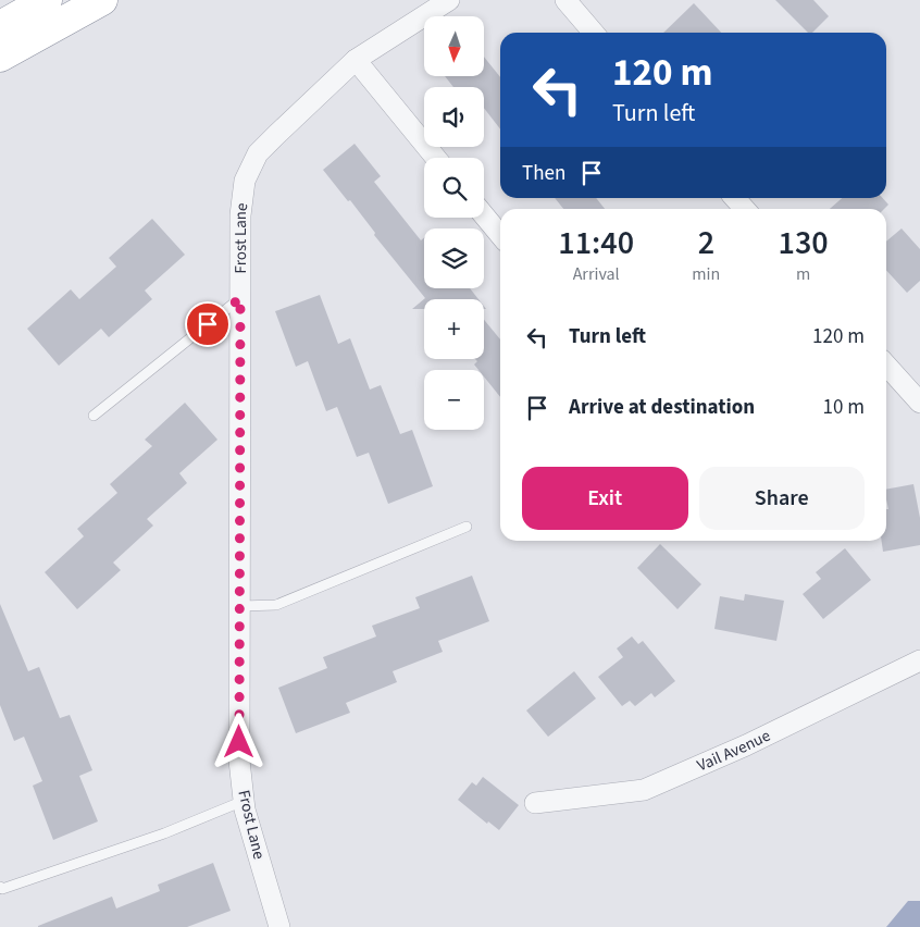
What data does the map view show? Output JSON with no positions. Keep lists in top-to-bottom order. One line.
{"streets":{"street":["Frost Lane","Vail Avenue"]},"north":"bottom","page":{"map_buttons":["+","−"],"turn":["120 m","Turn left"],"then":"Then","eta":["11:40","Arrival","2","min","130","m"],"list":[{"name":"Turn left","value":"120 m"},{"name":"Arrive at destination","value":"10 m"}],"buttons":["Exit","Share"]}}
